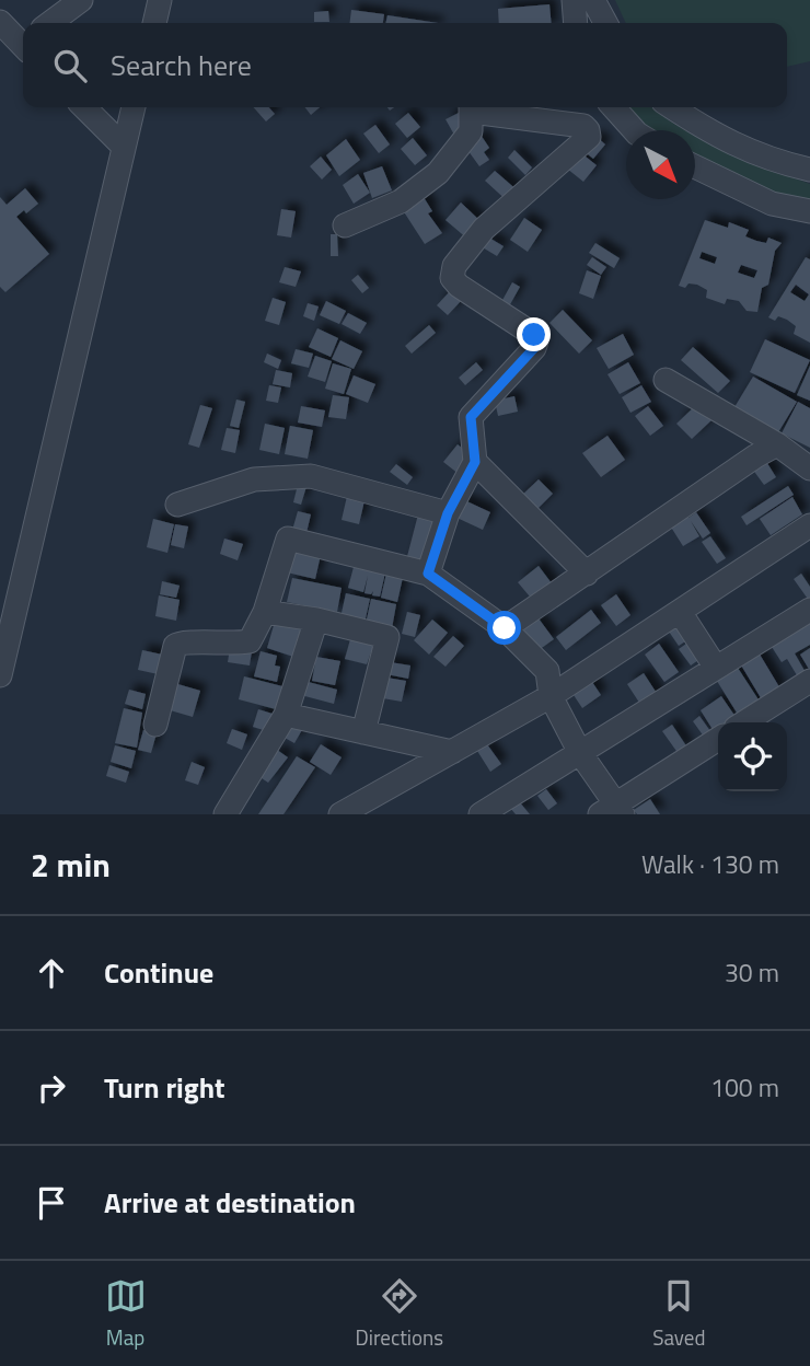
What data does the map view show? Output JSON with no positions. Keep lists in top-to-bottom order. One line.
{"north":"bottom right","page":{"search":"Search here","heading":["2 min","Walk · 130 m"],"list":[["Continue","30 m"],["Turn right","100 m"],"Arrive at destination"],"nav":["Map","Directions","Saved"]}}
